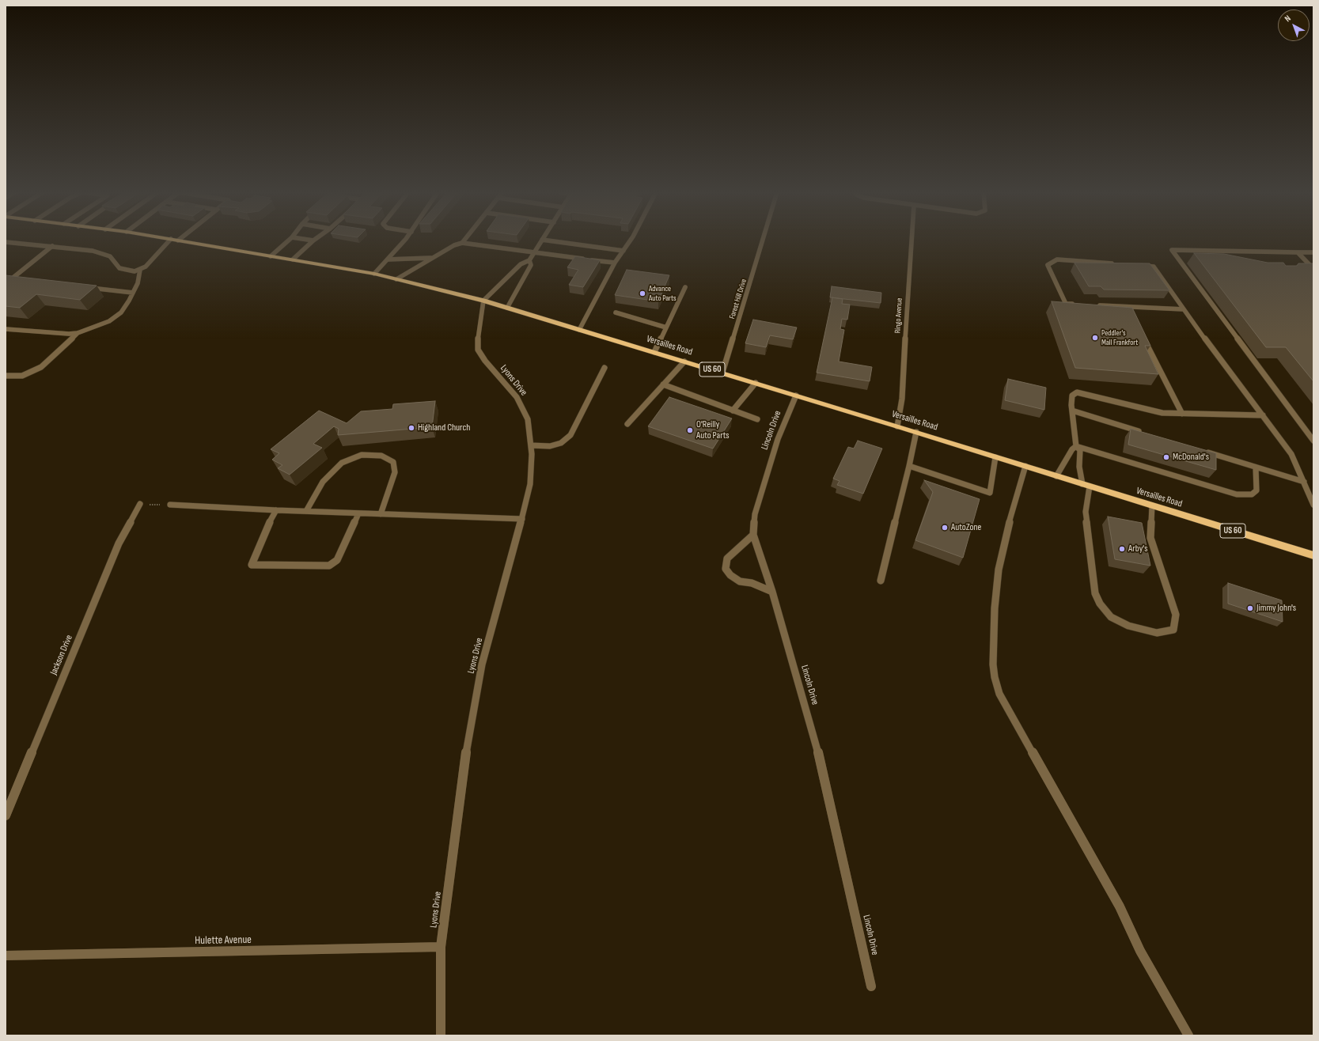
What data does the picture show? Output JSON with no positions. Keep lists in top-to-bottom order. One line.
{"streets":{"highway":["Versailles Road","US 60"],"street":["Forest Hill Drive","Ringo Avenue","Lyons Drive","Lincoln Drive","Jackson Drive","Hulette Avenue"]},"crossings":[["Forest Hill Drive","Versailles Road"],["Ringo Avenue","Versailles Road"],["Versailles Road","Lyons Drive"],["Versailles Road","Lincoln Drive"],["Lyons Drive","Hulette Avenue"]],"places":["Advance Auto Parts","Peddler's Mall Frankfort","Highland Church","O'Reilly Auto Parts","McDonald's","AutoZone","Arby's","Jimmy John's"],"north":"top left"}
